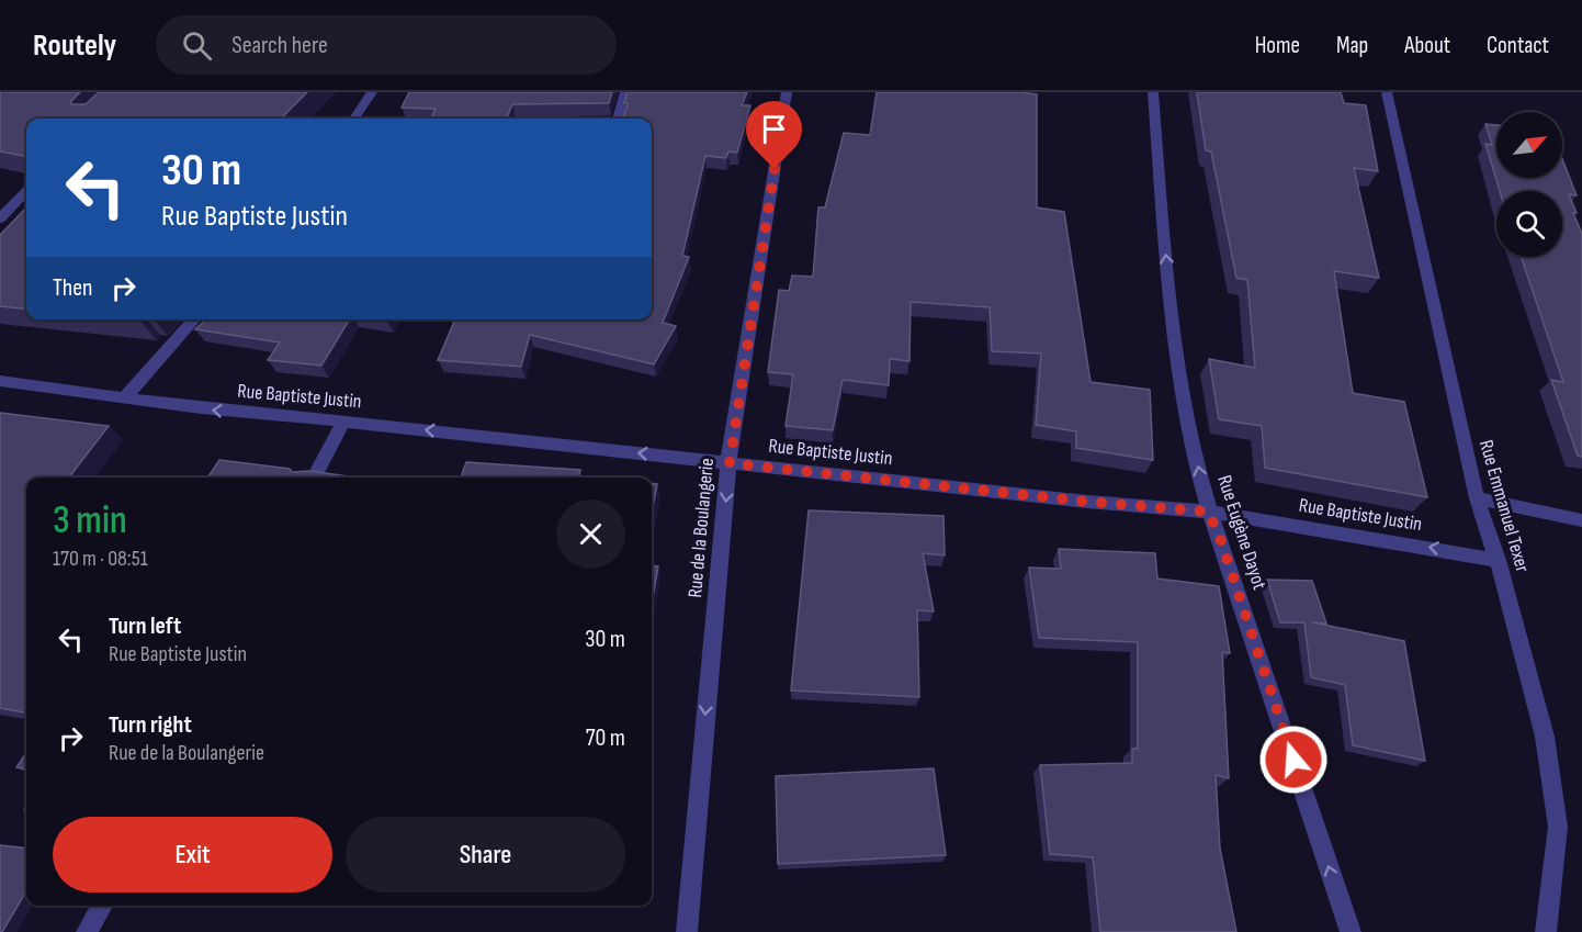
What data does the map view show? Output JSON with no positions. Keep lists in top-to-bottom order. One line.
{"streets":{"street":["Rue Baptiste Justin","Rue Emmanuel Texer","Rue de la Boulangerie","Rue Eugène Dayot"]},"crossings":[["Rue Baptiste Justin","Rue Emmanuel Texer"],["Rue Baptiste Justin","Rue de la Boulangerie"],["Rue Baptiste Justin","Rue Eugène Dayot"]],"one_way":["Rue Baptiste Justin","Rue de la Boulangerie","Rue Eugène Dayot"],"north":"top right","page":{"header":"Routely","search":"Search here","nav":["Home","Map","About","Contact"],"turn":["30 m","Rue Baptiste Justin"],"then":"Then","heading":["3 min","170 m · 08:51"],"list":[{"name":"Turn left","note":"Rue Baptiste Justin","value":"30 m"},{"name":"Turn right","note":"Rue de la Boulangerie","value":"70 m"}],"buttons":["Exit","Share"]}}
